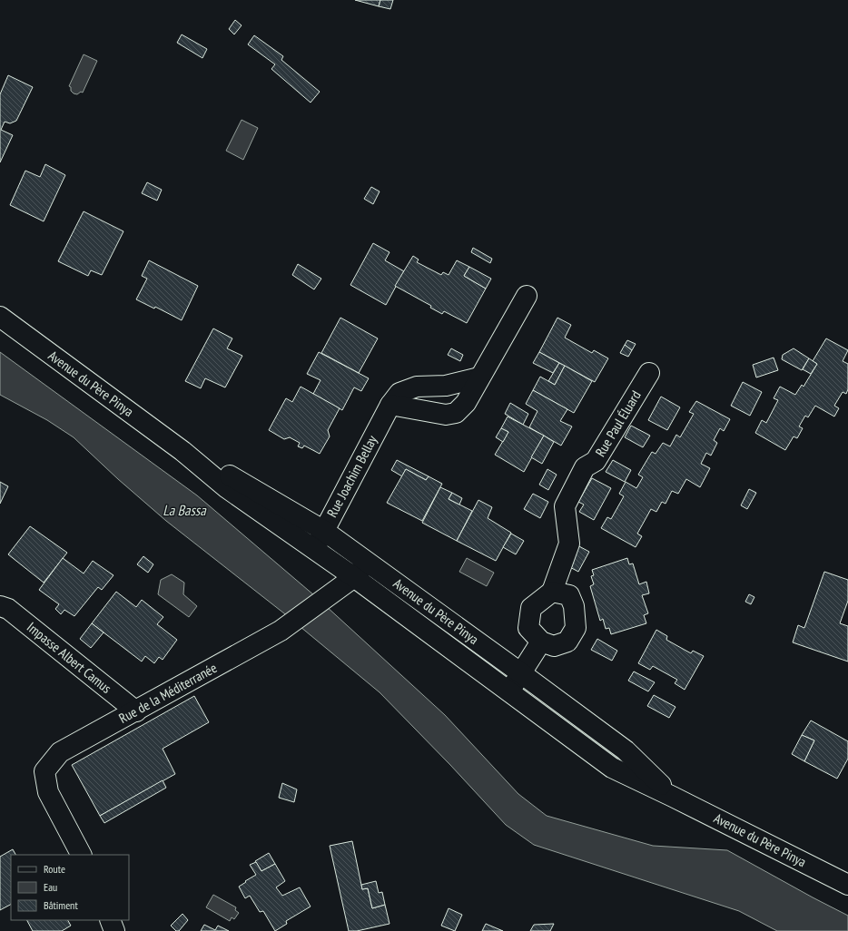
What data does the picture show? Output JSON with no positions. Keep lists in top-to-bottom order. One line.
{"streets":{"street":["Avenue du Père Pinya","Rue Paul Éluard","Rue Joachim Bellay","Impasse Albert Camus","Rue de la Méditerranée"]},"crossings":[["Avenue du Père Pinya","Rue Joachim Bellay"],["Avenue du Père Pinya","Rue de la Méditerranée"],["Impasse Albert Camus","Rue de la Méditerranée"]],"water":["La Bassa"],"legend":["Route","Eau","Bâtiment"]}
